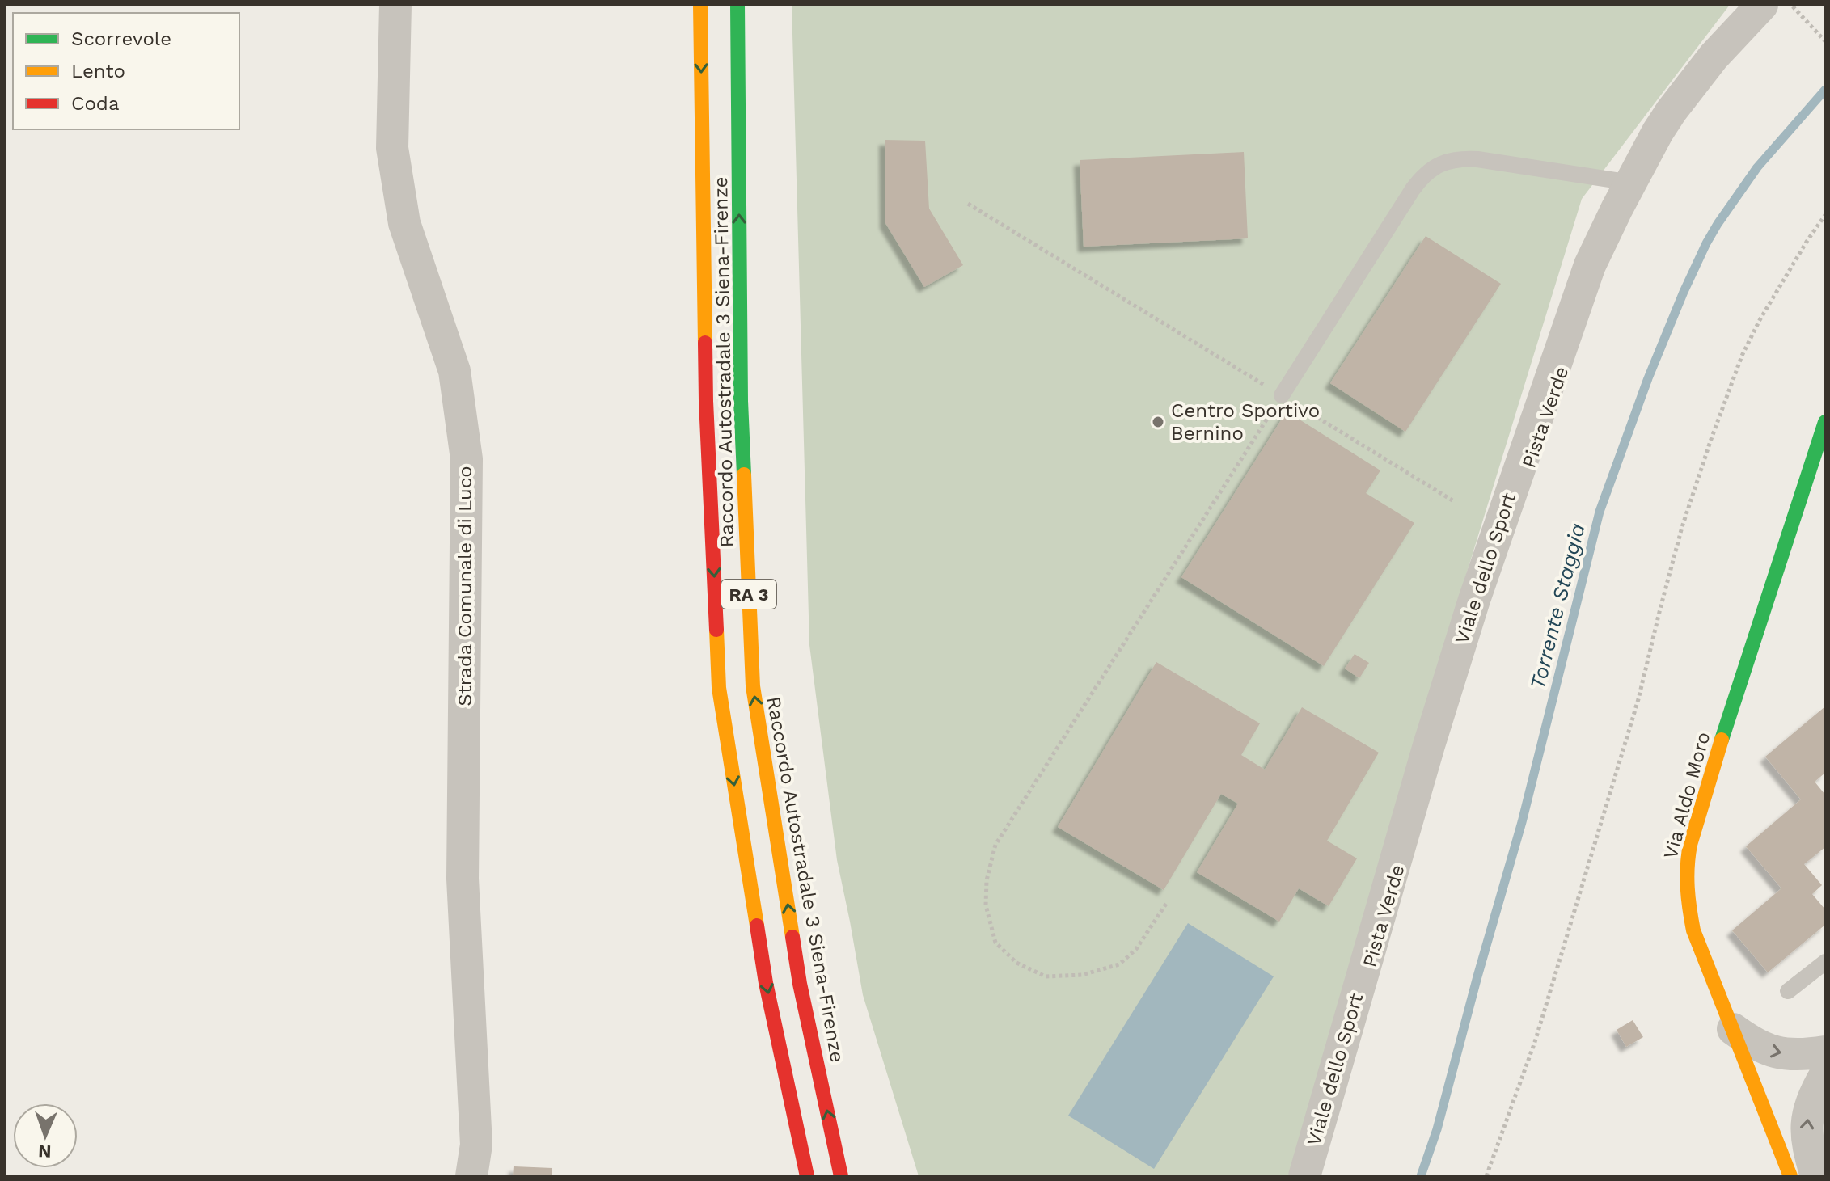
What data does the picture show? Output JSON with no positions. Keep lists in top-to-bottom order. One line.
{"streets":{"main road":["Raccordo Autostradale 3 Siena-Firenze","RA 3","Via Aldo Moro"],"street":["Viale dello Sport","Strada Comunale di Luco"]},"water":["Torrente Staggia"],"places":["Centro Sportivo Bernino"],"legend":["Scorrevole","Lento","Coda"],"north":"bottom"}
